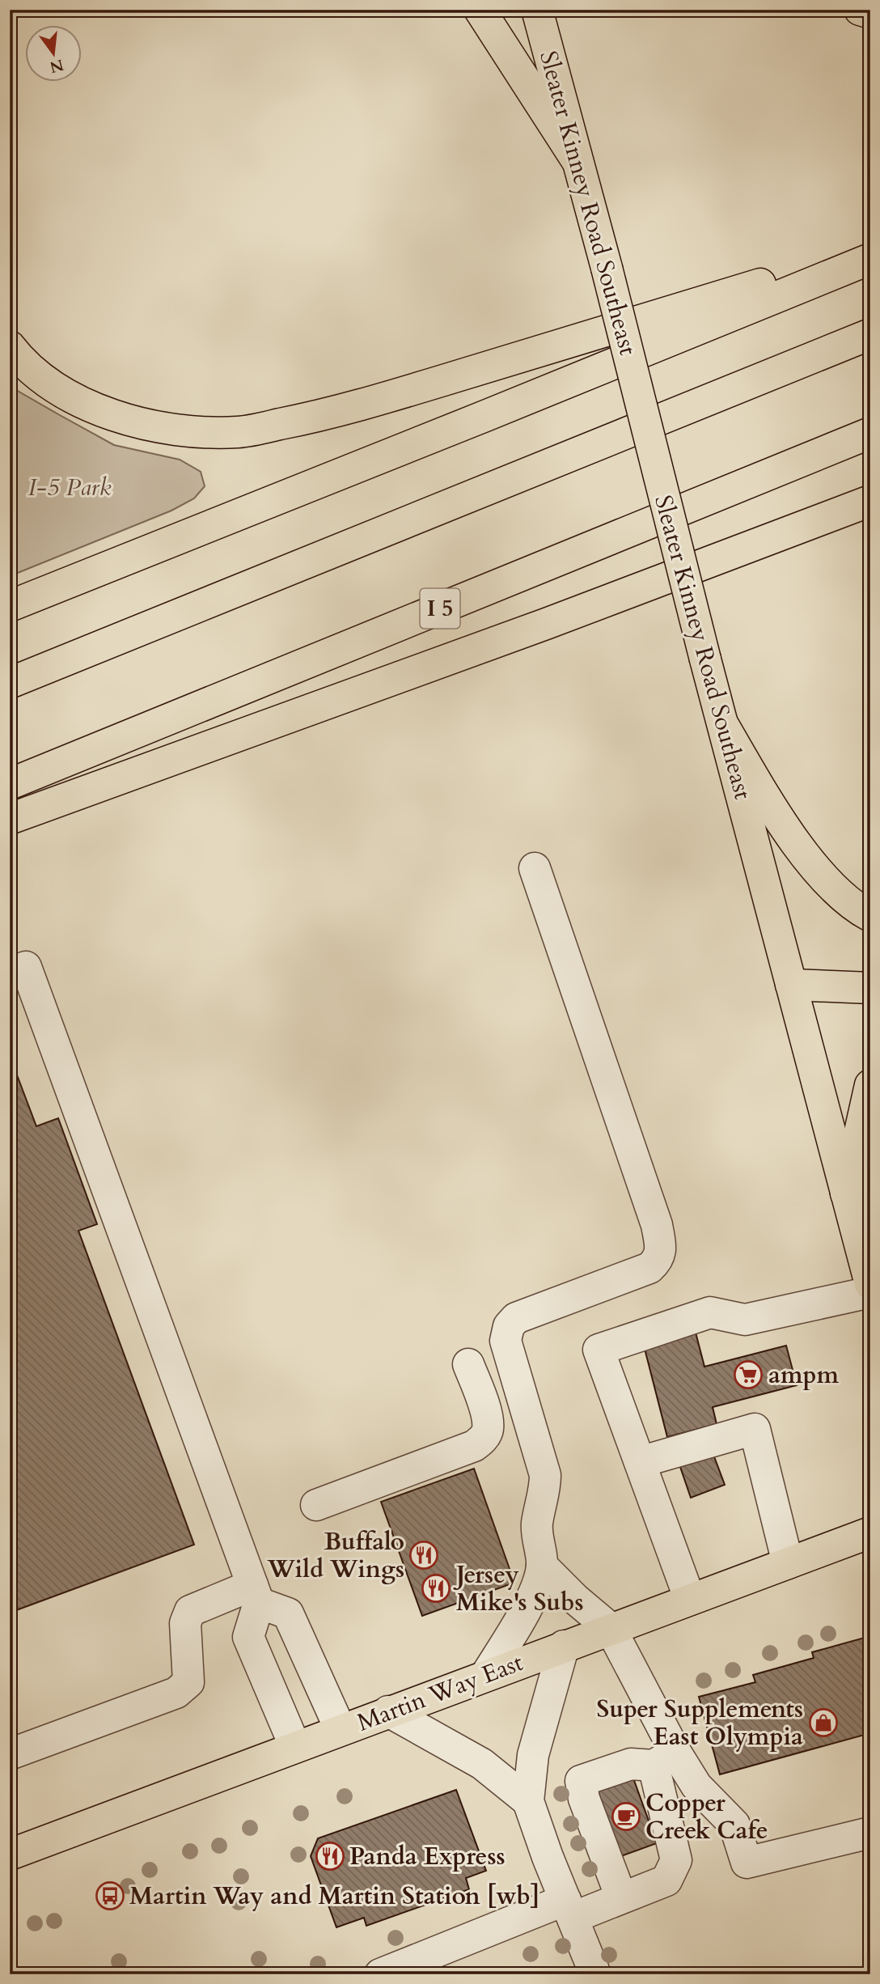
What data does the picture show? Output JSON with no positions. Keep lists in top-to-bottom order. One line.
{"streets":{"main road":["Sleater Kinney Road Southeast","I 5","Martin Way East"]},"parks":["I-5 Park"],"places":{"supermarket":["ampm"],"restaurant":["Buffalo Wild Wings","Jersey Mike's Subs","Panda Express"],"shop":["Super Supplements East Olympia"],"cafe":["Copper Creek Cafe"],"bus stop":["Martin Way and Martin Station [wb]"]},"north":"bottom"}
